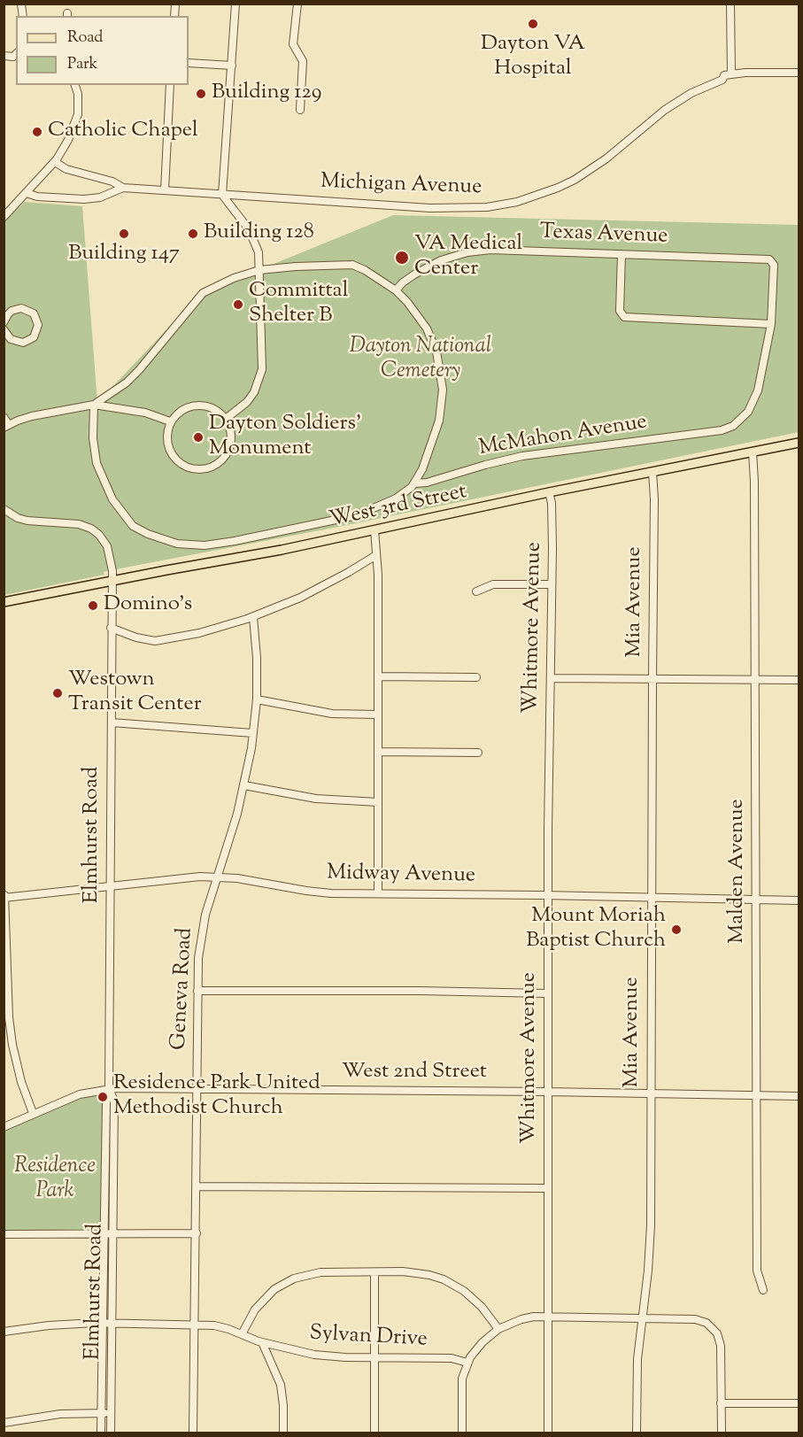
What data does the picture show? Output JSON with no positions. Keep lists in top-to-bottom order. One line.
{"streets":{"main road":["West 3rd Street"],"street":["Michigan Avenue","Texas Avenue","McMahon Avenue","Mia Avenue","Whitmore Avenue","Elmhurst Road","Malden Avenue","Midway Avenue","Geneva Road","West 2nd Street","Sylvan Drive"]},"crossings":[["Texas Avenue","McMahon Avenue"],["West 3rd Street","Mia Avenue"],["West 3rd Street","Whitmore Avenue"],["West 3rd Street","Elmhurst Road"],["West 3rd Street","Malden Avenue"],["Mia Avenue","Midway Avenue"],["Mia Avenue","West 2nd Street"],["Whitmore Avenue","Midway Avenue"],["Whitmore Avenue","West 2nd Street"],["Elmhurst Road","Midway Avenue"],["Elmhurst Road","West 2nd Street"],["Elmhurst Road","Sylvan Drive"],["Malden Avenue","Midway Avenue"],["Malden Avenue","West 2nd Street"],["Midway Avenue","Geneva Road"],["Geneva Road","West 2nd Street"],["Geneva Road","Sylvan Drive"]],"parks":["Dayton National Cemetery","Residence Park"],"places":["Dayton VA Hospital","Building 129","Catholic Chapel","Building 147","Building 128","VA Medical Center","Committal Shelter B","Dayton Soldiers’ Monument","Domino’s","Westown Transit Center","Mount Moriah Baptist Church","Residence Park United Methodist Church"],"legend":["Road","Park"]}
